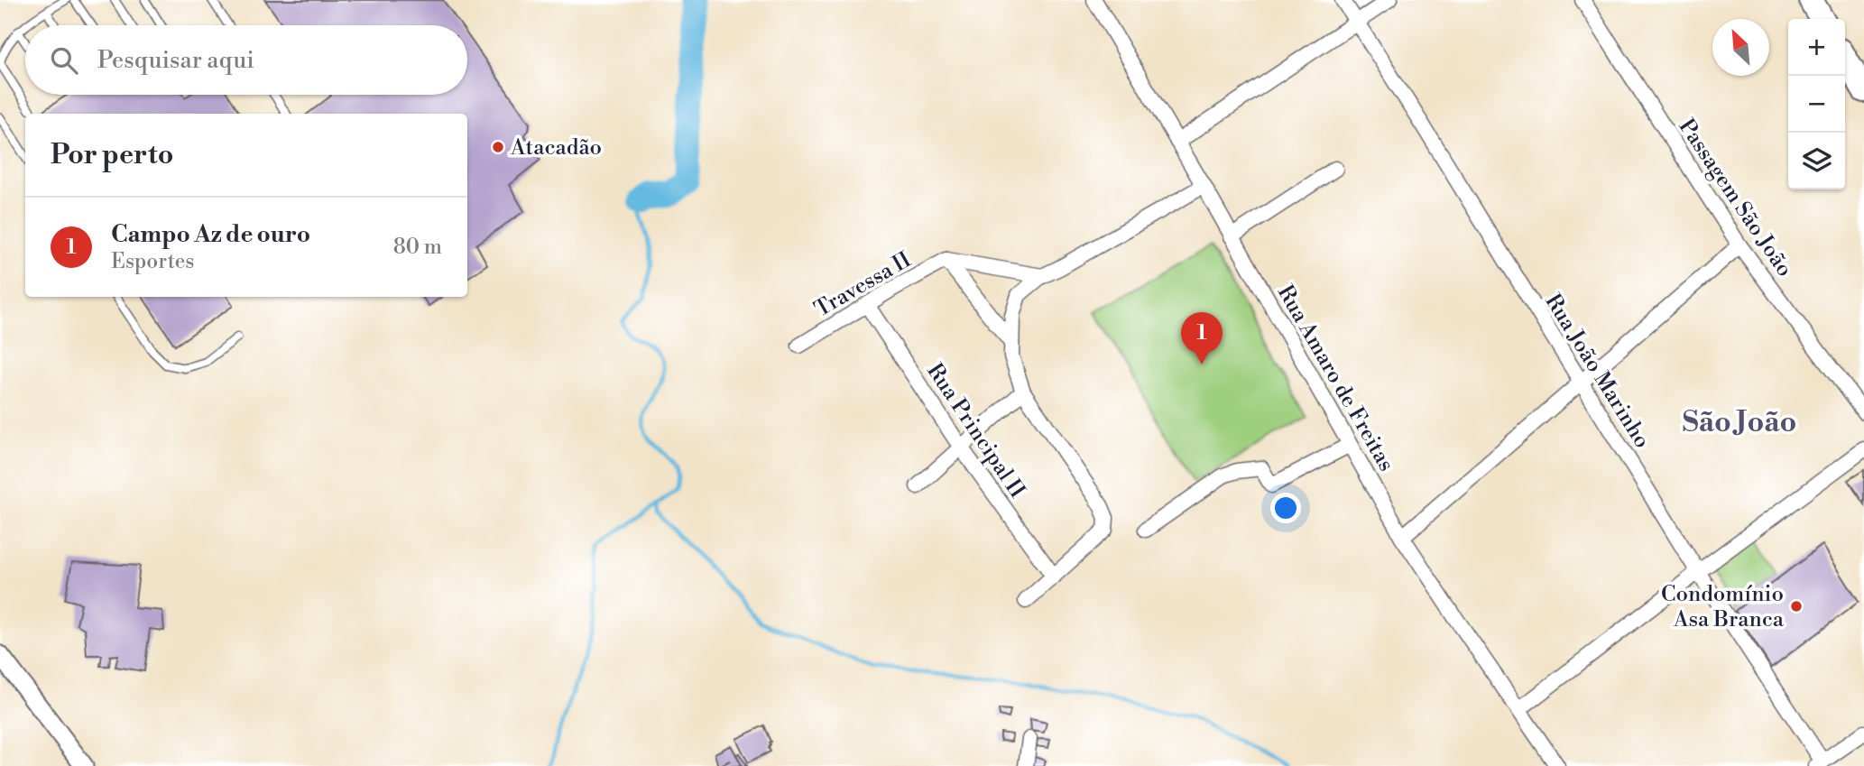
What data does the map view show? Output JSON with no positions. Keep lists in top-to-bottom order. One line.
{"streets":{"street":["Passagem São João","Travessa II","Rua João Marinho","Rua Amaro de Freitas","Rua Principal II"]},"crossings":[["Travessa II","Rua Principal II"]],"districts":["São João"],"places":["Atacadão","Condomínio Asa Branca"],"north":"top left","page":{"map_buttons":["+","−"],"search":"Pesquisar aqui","heading":"Por perto","list":[{"mark":"1","name":"Campo Az de ouro","note":"Esportes","value":"80 m"}],"pins":"1"}}
